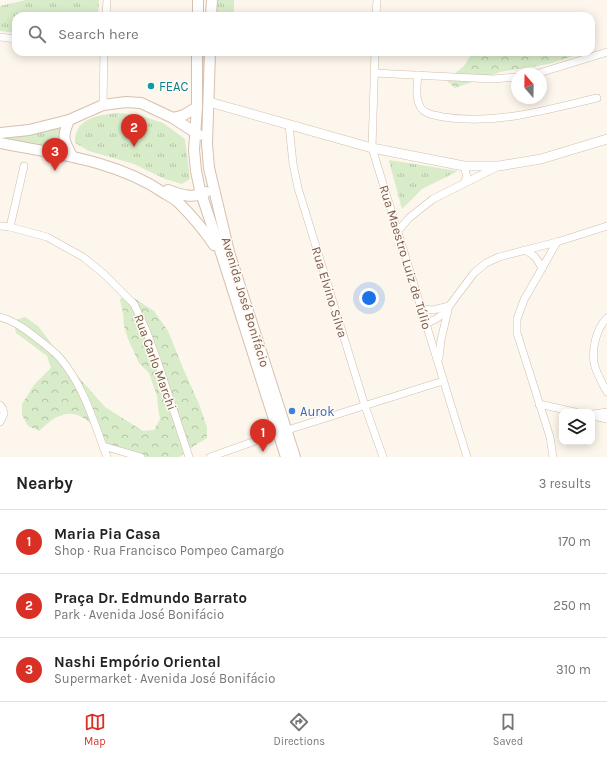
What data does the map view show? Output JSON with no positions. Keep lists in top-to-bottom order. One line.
{"streets":{"main road":["Avenida José Bonifácio"],"street":["Rua Maestro Luiz de Túlio","Rua Elvino Silva","Rua Carlo Marchi"]},"places":["FEAC","Aurok"],"north":"top","page":{"search":"Search here","pins":["2","3","1"],"heading":["Nearby","3 results"],"list":[{"mark":"1","name":"Maria Pia Casa","note":"Shop · Rua Francisco Pompeo Camargo","value":"170 m"},{"mark":"2","name":"Praça Dr. Edmundo Barrato","note":"Park · Avenida José Bonifácio","value":"250 m"},{"mark":"3","name":"Nashi Empório Oriental","note":"Supermarket · Avenida José Bonifácio","value":"310 m"}],"nav":["Map","Directions","Saved"]}}
